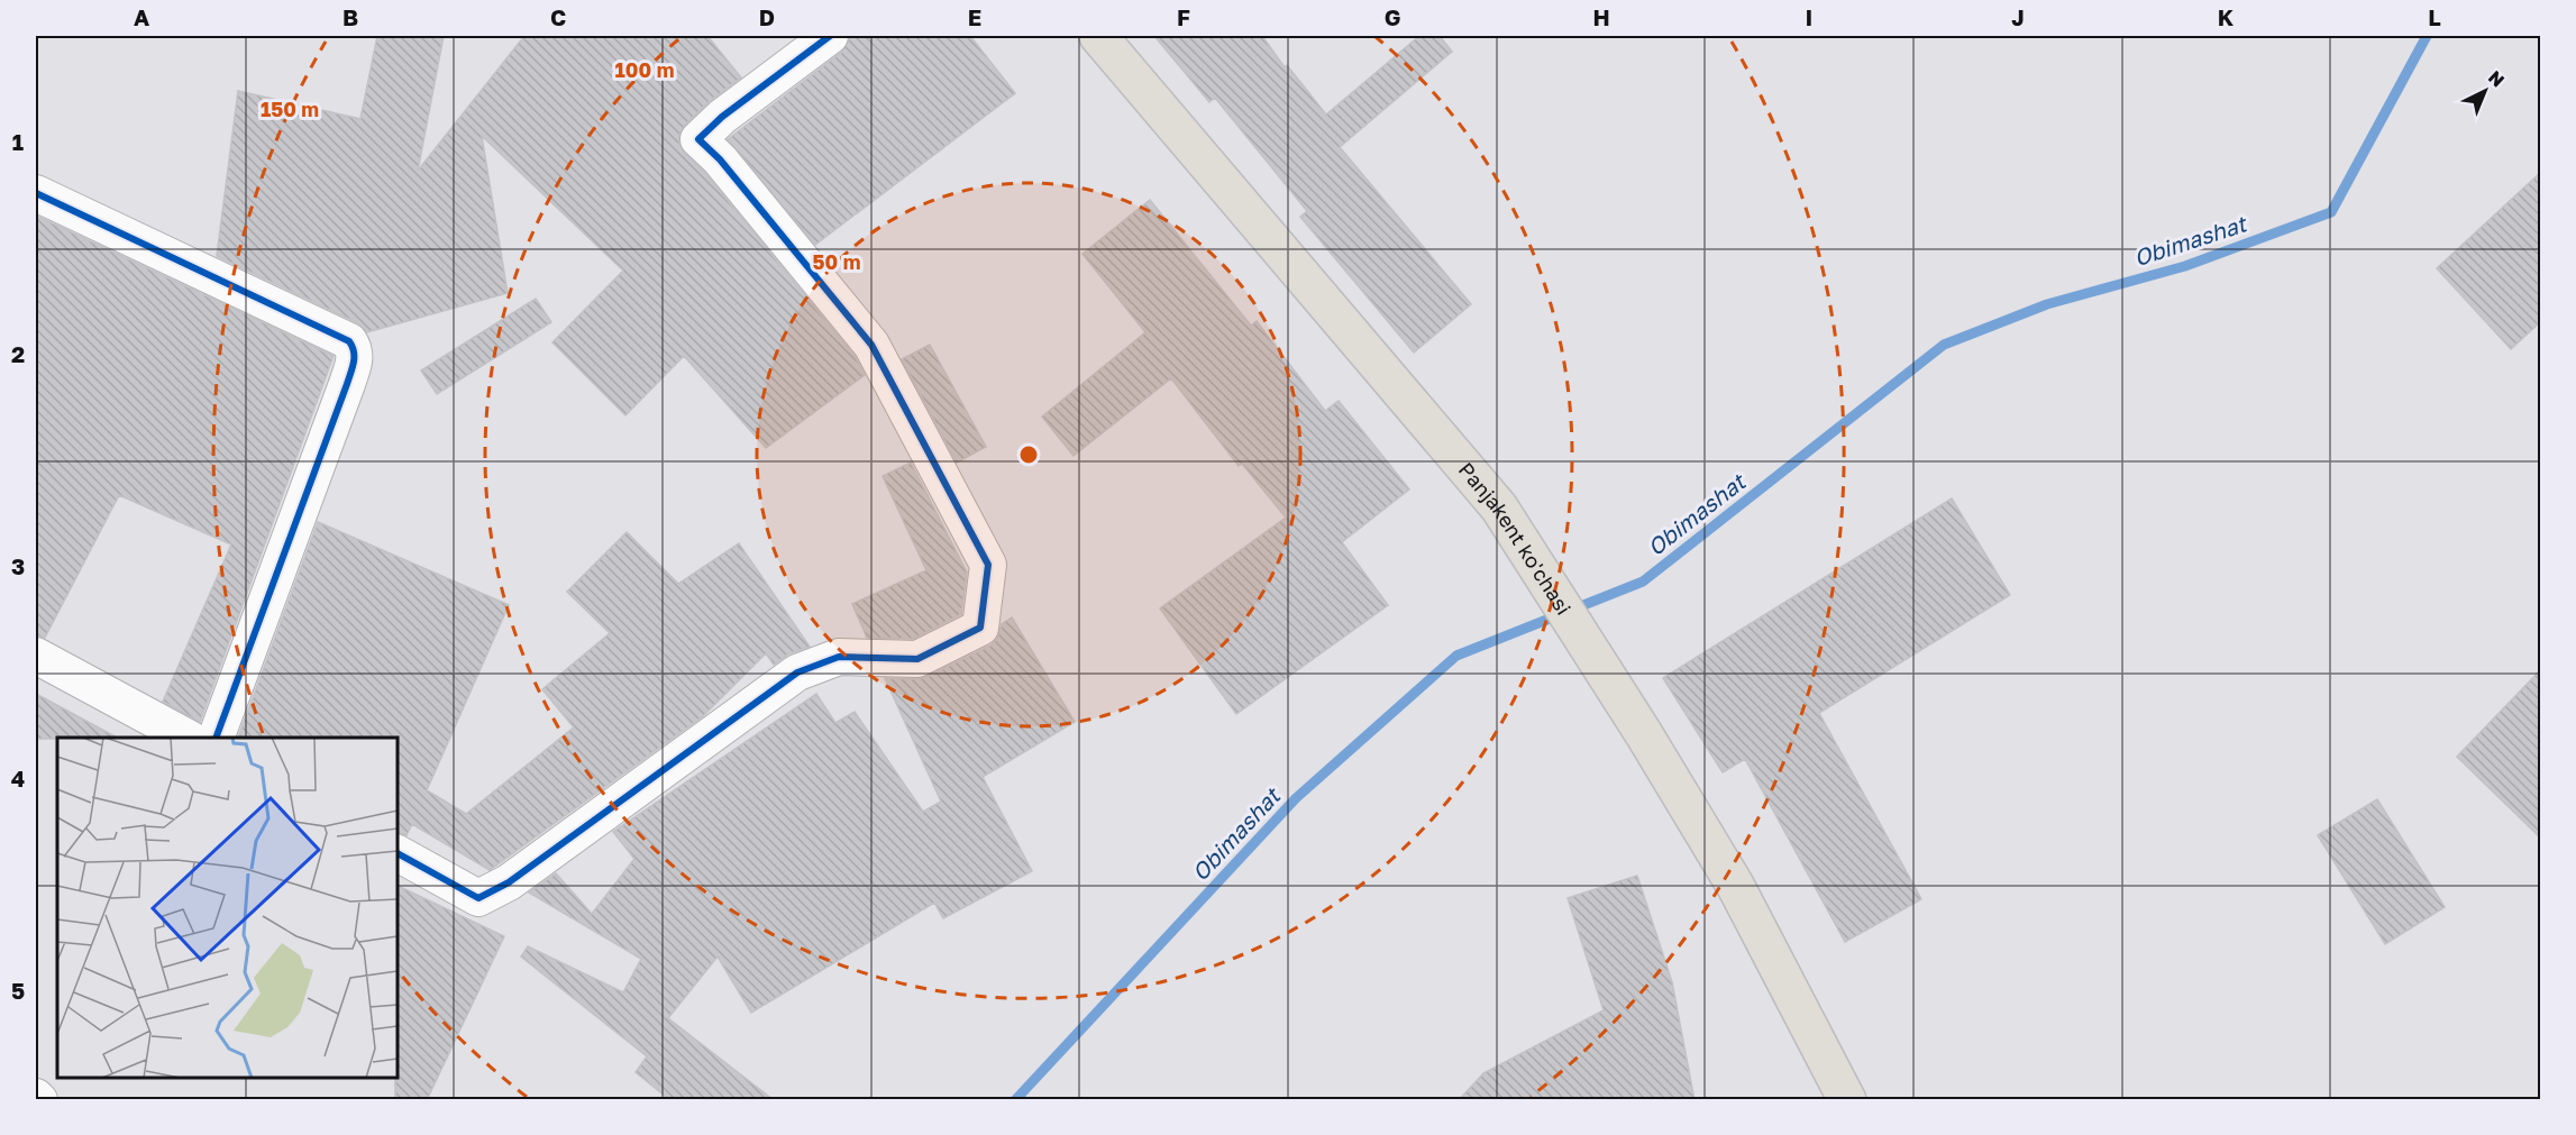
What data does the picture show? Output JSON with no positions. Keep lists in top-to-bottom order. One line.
{"streets":{"main road":["Panjakent ko'chasi"]},"water":["Obimashat"],"north":"top right","grid":{"columns":["A","B","C","D","E","F","G","H","I","J","K","L"],"rows":["1","2","3","4","5"]},"rings":["100 m","150 m","50 m"]}
